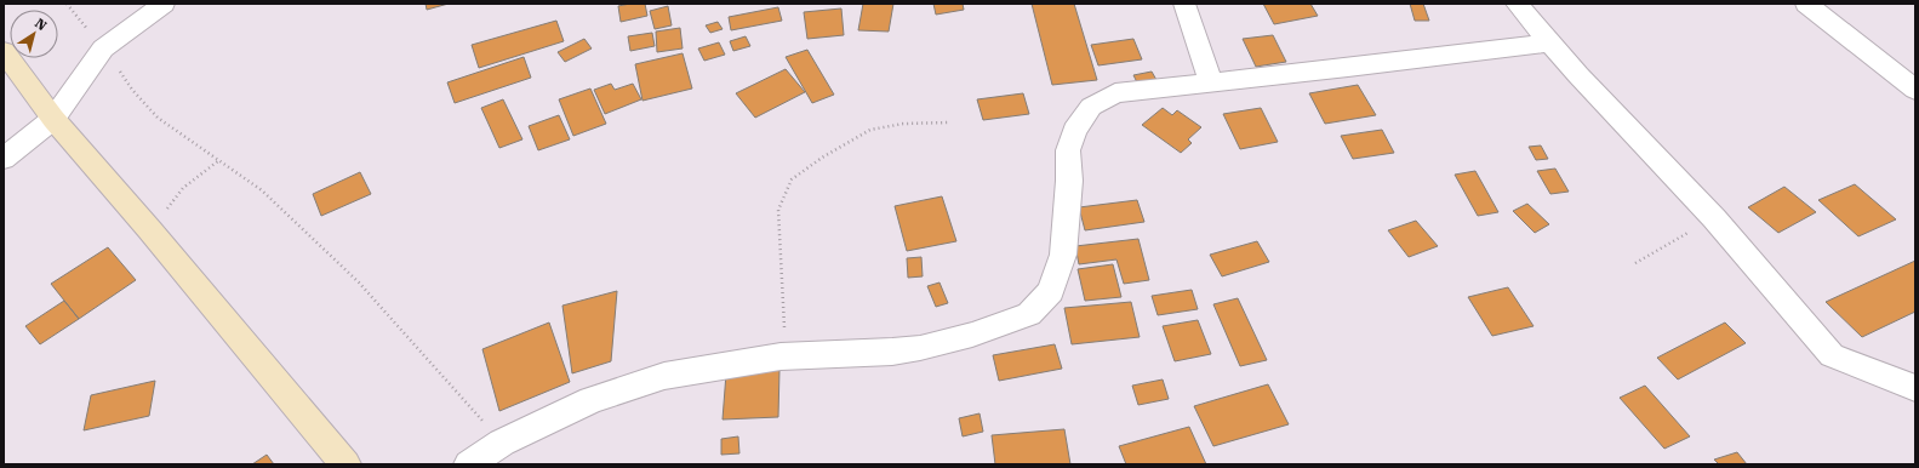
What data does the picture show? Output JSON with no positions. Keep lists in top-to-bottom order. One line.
{"north":"top right"}
